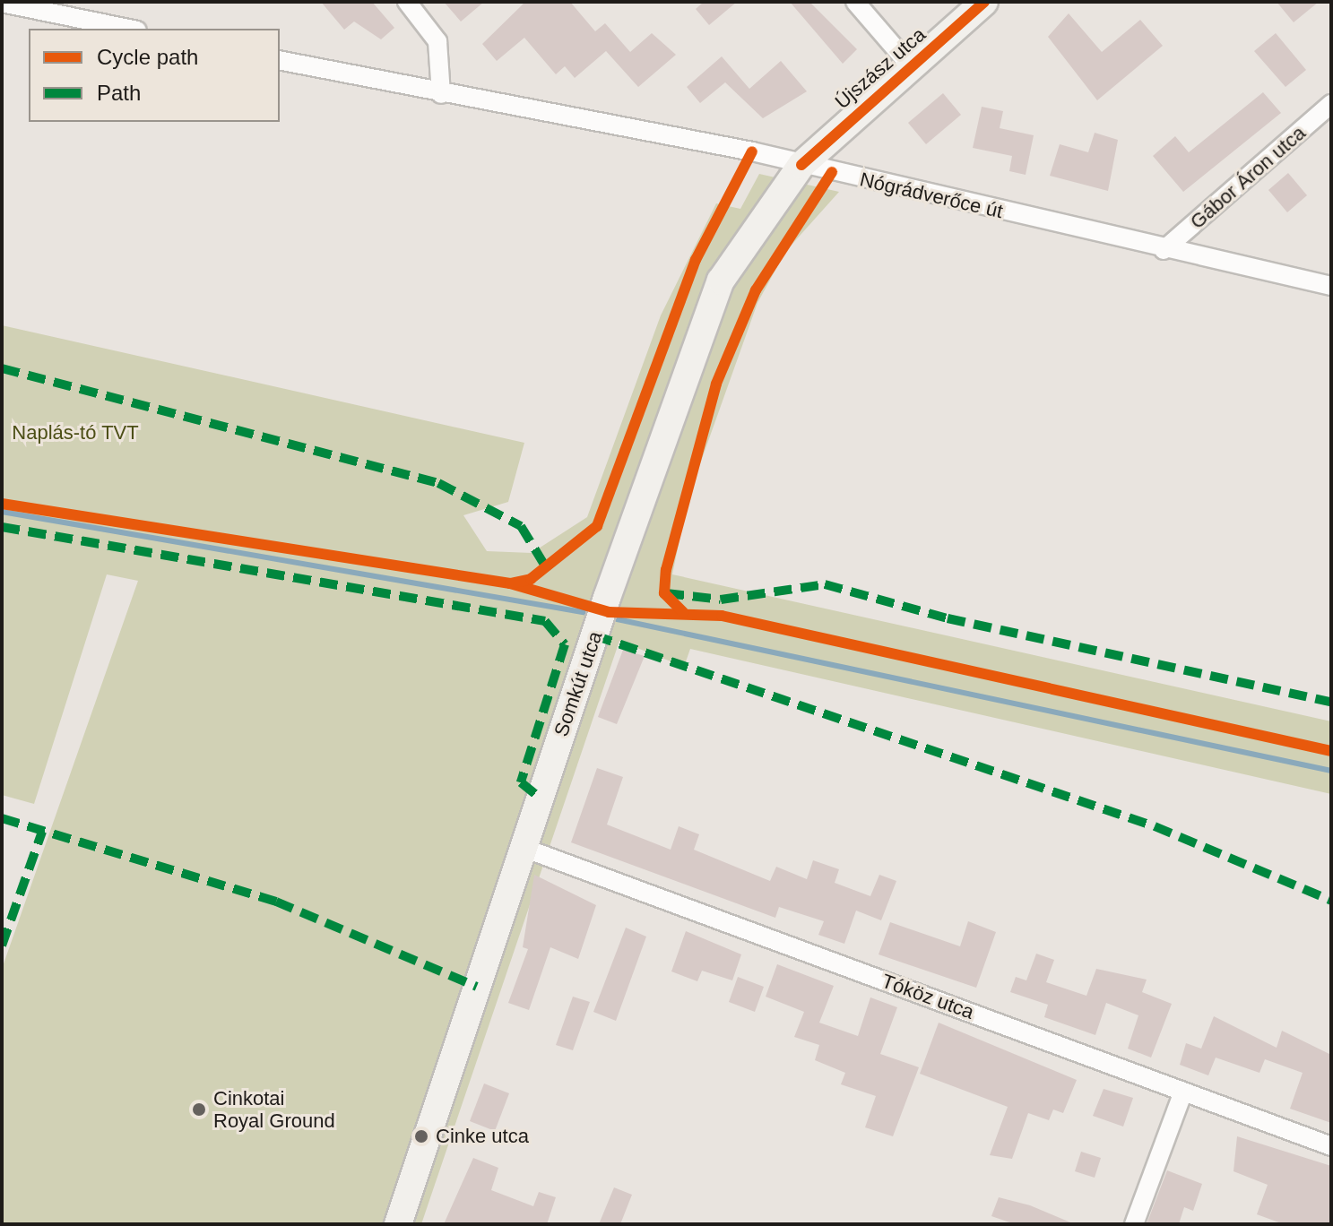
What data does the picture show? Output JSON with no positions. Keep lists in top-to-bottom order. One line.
{"streets":{"street":["Újszász utca","Gábor Áron utca","Nógrádverőce út","Somkút utca","Tóköz utca"]},"crossings":[["Újszász utca","Nógrádverőce út"],["Újszász utca","Somkút utca"],["Gábor Áron utca","Nógrádverőce út"],["Nógrádverőce út","Somkút utca"],["Somkút utca","Tóköz utca"]],"parks":["Naplás-tó TVT"],"places":["Cinkotai Royal Ground","Cinke utca"],"legend":["Cycle path","Path"]}
